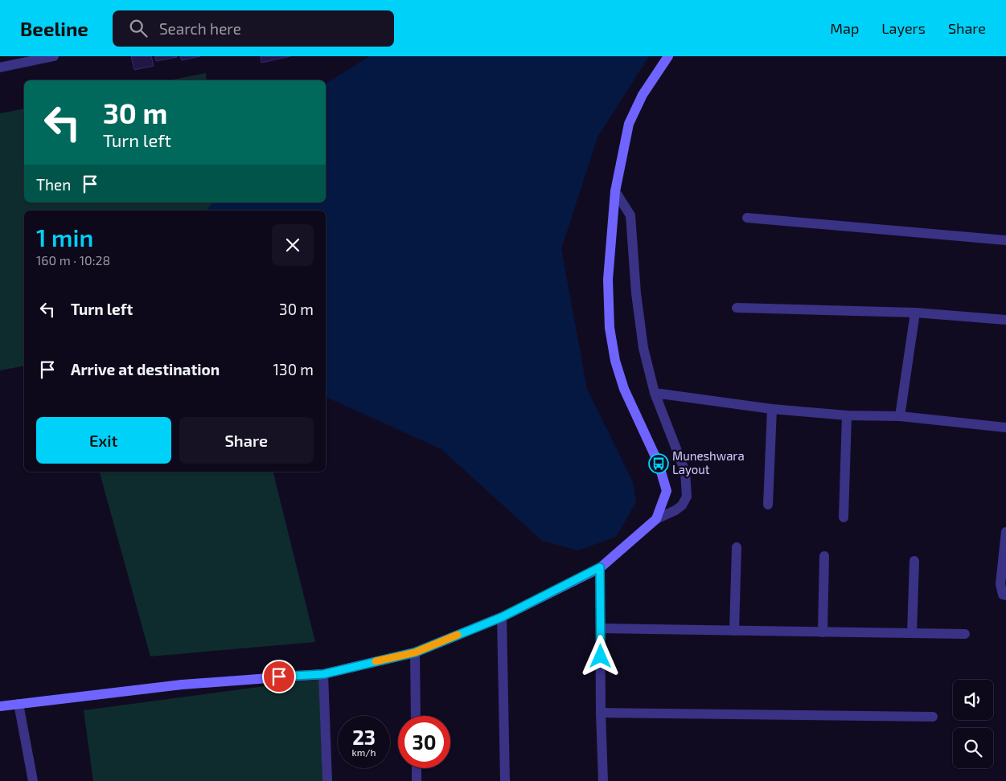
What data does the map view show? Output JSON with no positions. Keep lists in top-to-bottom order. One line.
{"places":{"bus stop":["Muneshwara Layout"]},"page":{"header":"Beeline","search":"Search here","nav":["Map","Layers","Share"],"turn":["30 m","Turn left"],"then":"Then","heading":["1 min","160 m · 10:28"],"list":[{"name":"Turn left","value":"30 m"},{"name":"Arrive at destination","value":"130 m"}],"buttons":["Exit","Share"],"speed":"23 km/h","limit":"30"}}
